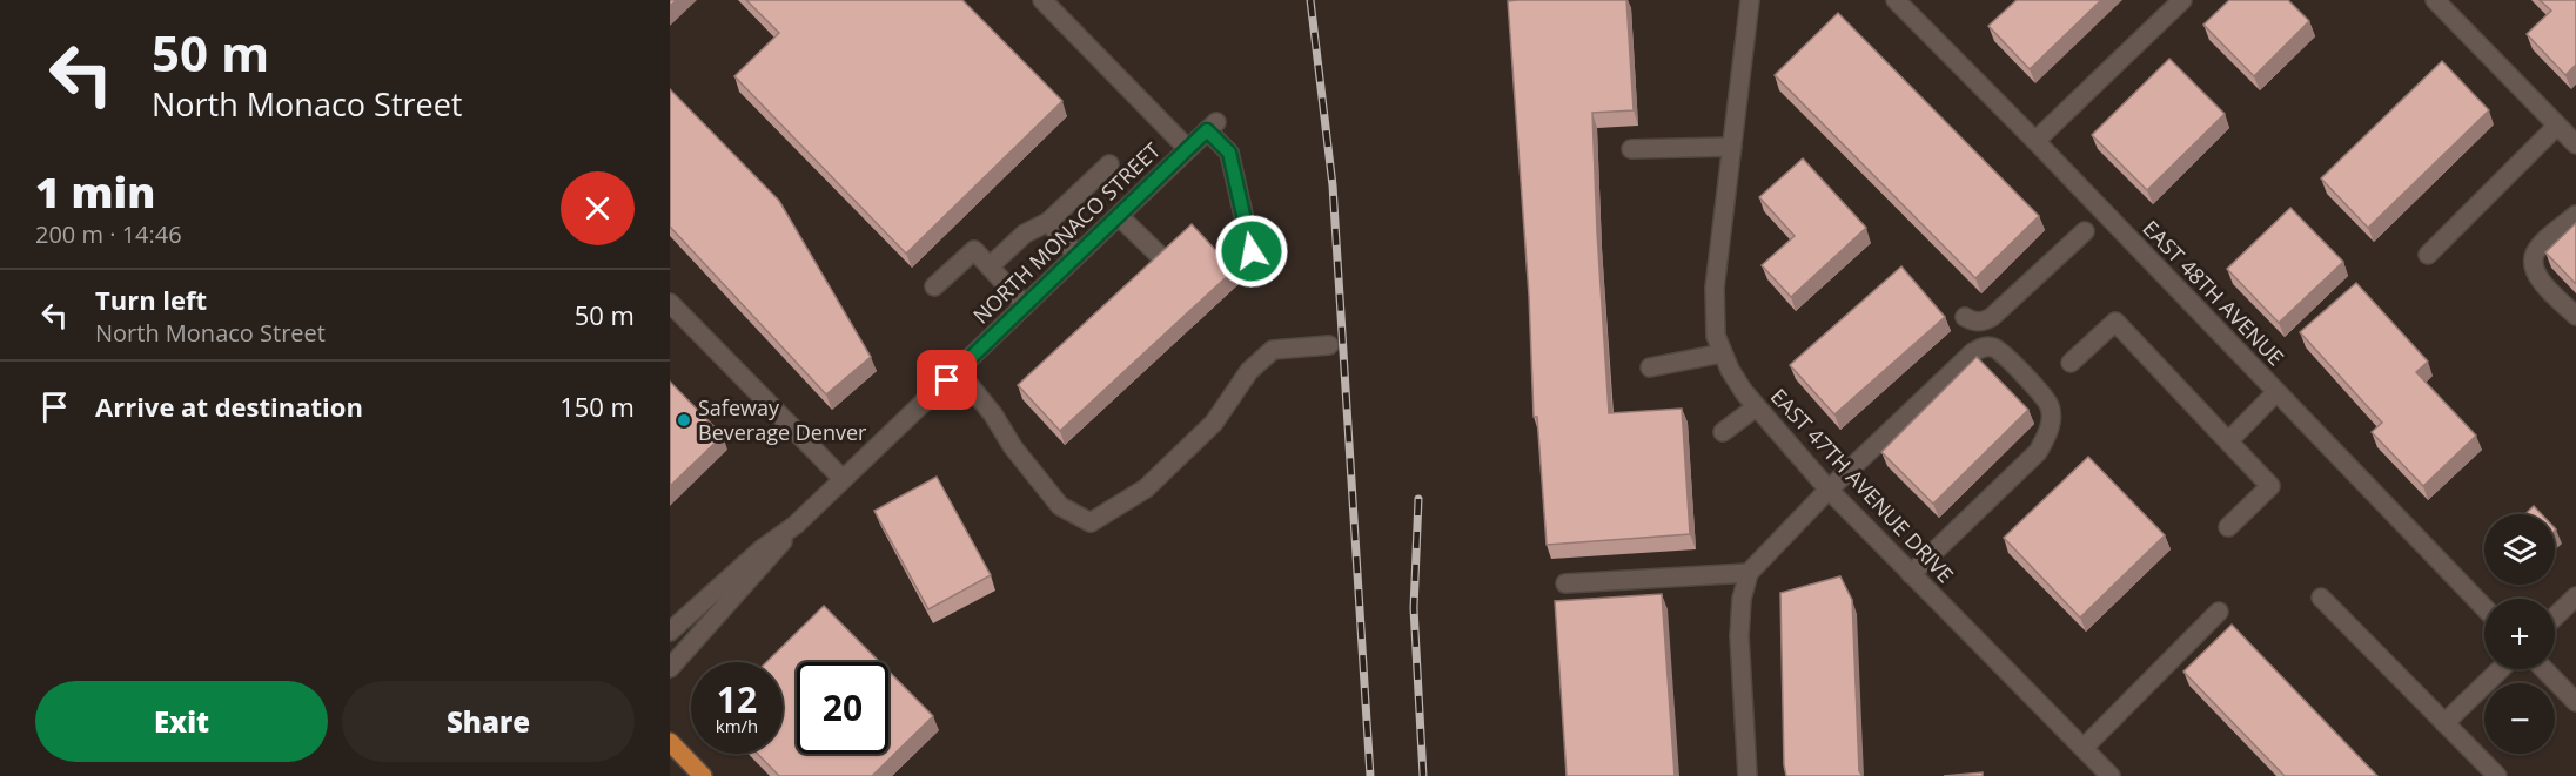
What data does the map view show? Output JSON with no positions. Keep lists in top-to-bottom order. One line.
{"streets":{"street":["NORTH MONACO STREET","EAST 48TH AVENUE","EAST 47TH AVENUE DRIVE"]},"places":["Safeway Beverage Denver"],"page":{"turn":["50 m","North Monaco Street"],"heading":["1 min","200 m · 14:46"],"list":[{"name":"Turn left","note":"North Monaco Street","value":"50 m"},{"name":"Arrive at destination","value":"150 m"}],"map_buttons":["+","−"],"speed":"12 km/h","limit":"20","buttons":["Exit","Share"]}}
